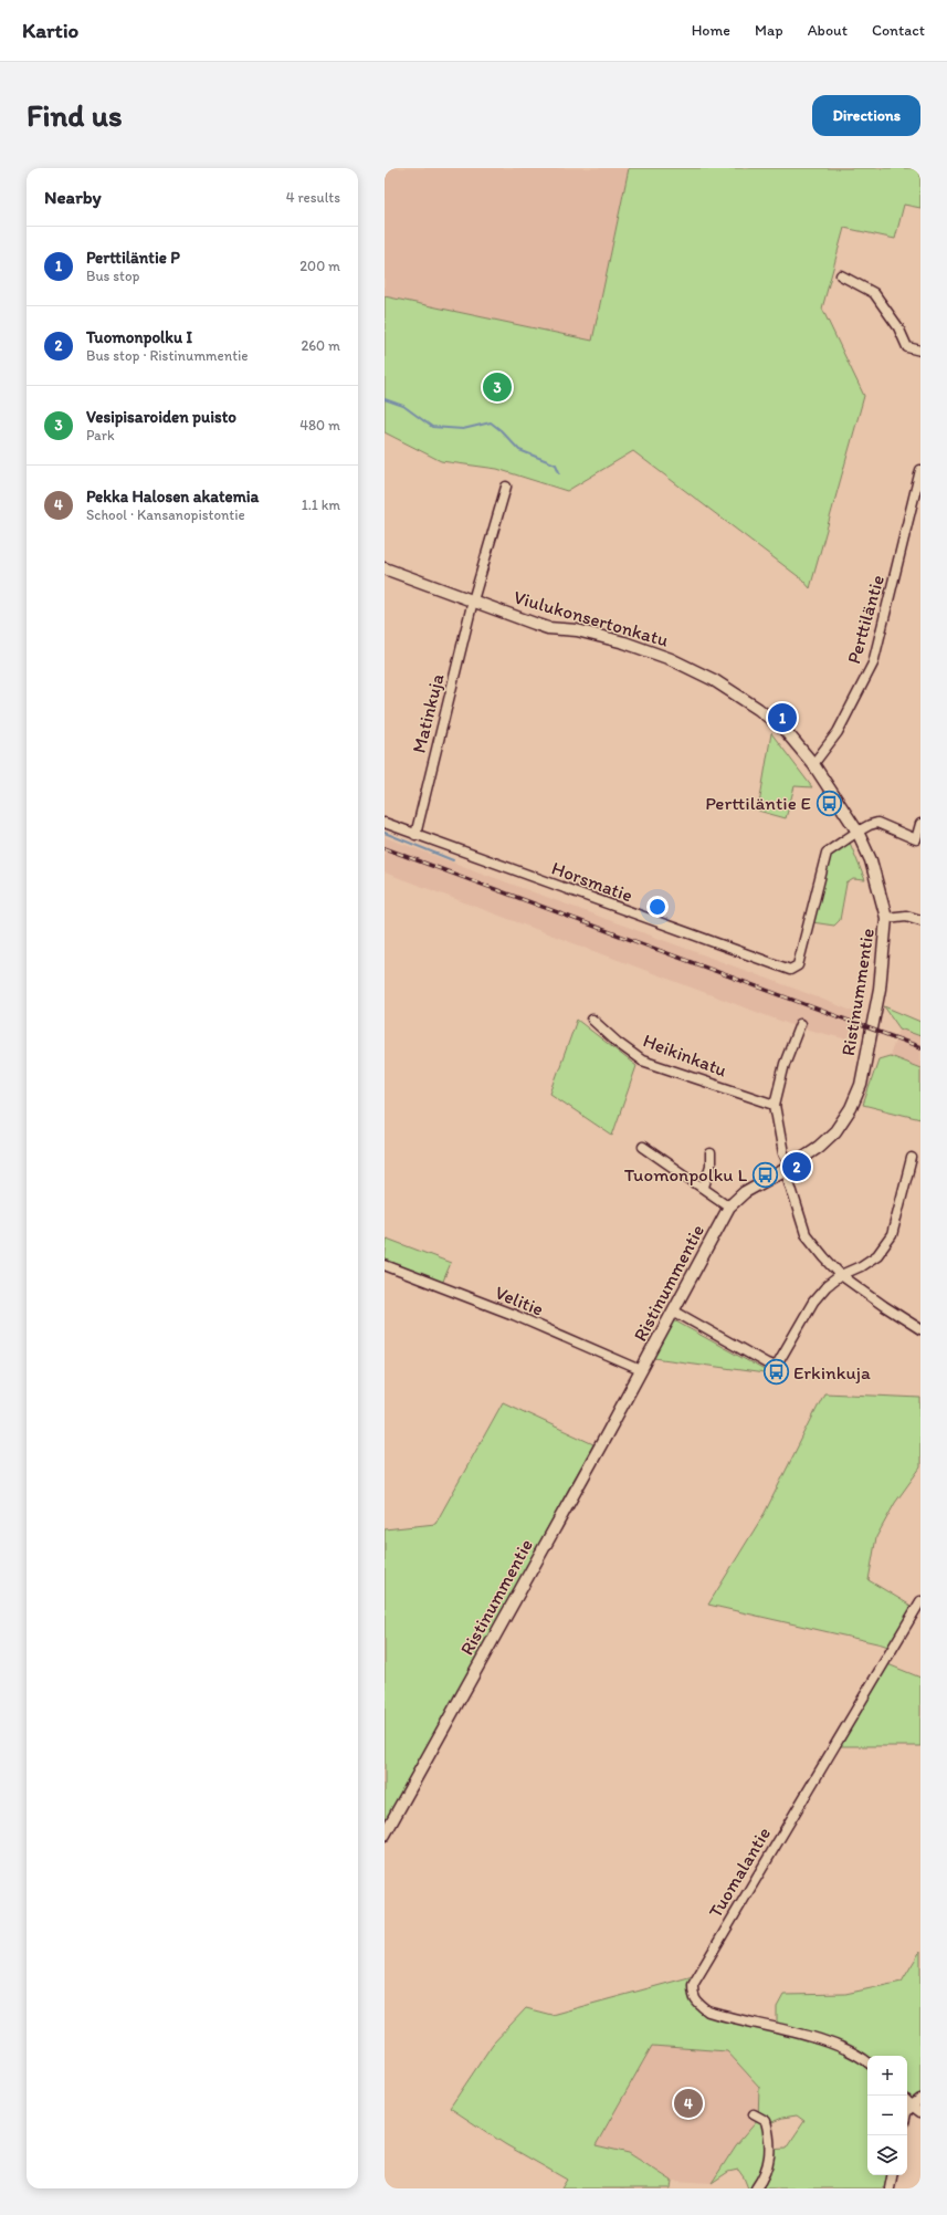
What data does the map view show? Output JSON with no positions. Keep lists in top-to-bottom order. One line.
{"streets":{"street":["Viulukonsertonkatu","Perttiläntie","Matinkuja","Horsmatie","Ristinummentie","Heikinkatu","Velitie","Tuomalantie"]},"crossings":[["Viulukonsertonkatu","Perttiläntie"],["Viulukonsertonkatu","Matinkuja"],["Viulukonsertonkatu","Ristinummentie"],["Perttiläntie","Ristinummentie"],["Matinkuja","Horsmatie"],["Horsmatie","Ristinummentie"],["Ristinummentie","Velitie"]],"places":{"bus stop":["Perttiläntie E","Tuomonpolku L","Erkinkuja"]},"page":{"header":"Kartio","nav":["Home","Map","About","Contact"],"buttons":"Directions","title":"Find us","heading":["Nearby","4 results"],"list":[{"mark":"1","name":"Perttiläntie P","note":"Bus stop","value":"200 m"},{"mark":"2","name":"Tuomonpolku I","note":"Bus stop · Ristinummentie","value":"260 m"},{"mark":"3","name":"Vesipisaroiden puisto","note":"Park","value":"480 m"},{"mark":"4","name":"Pekka Halosen akatemia","note":"School · Kansanopistontie","value":"1.1 km"}],"pins":["3","1","2","4"],"map_buttons":["+","−"]}}
